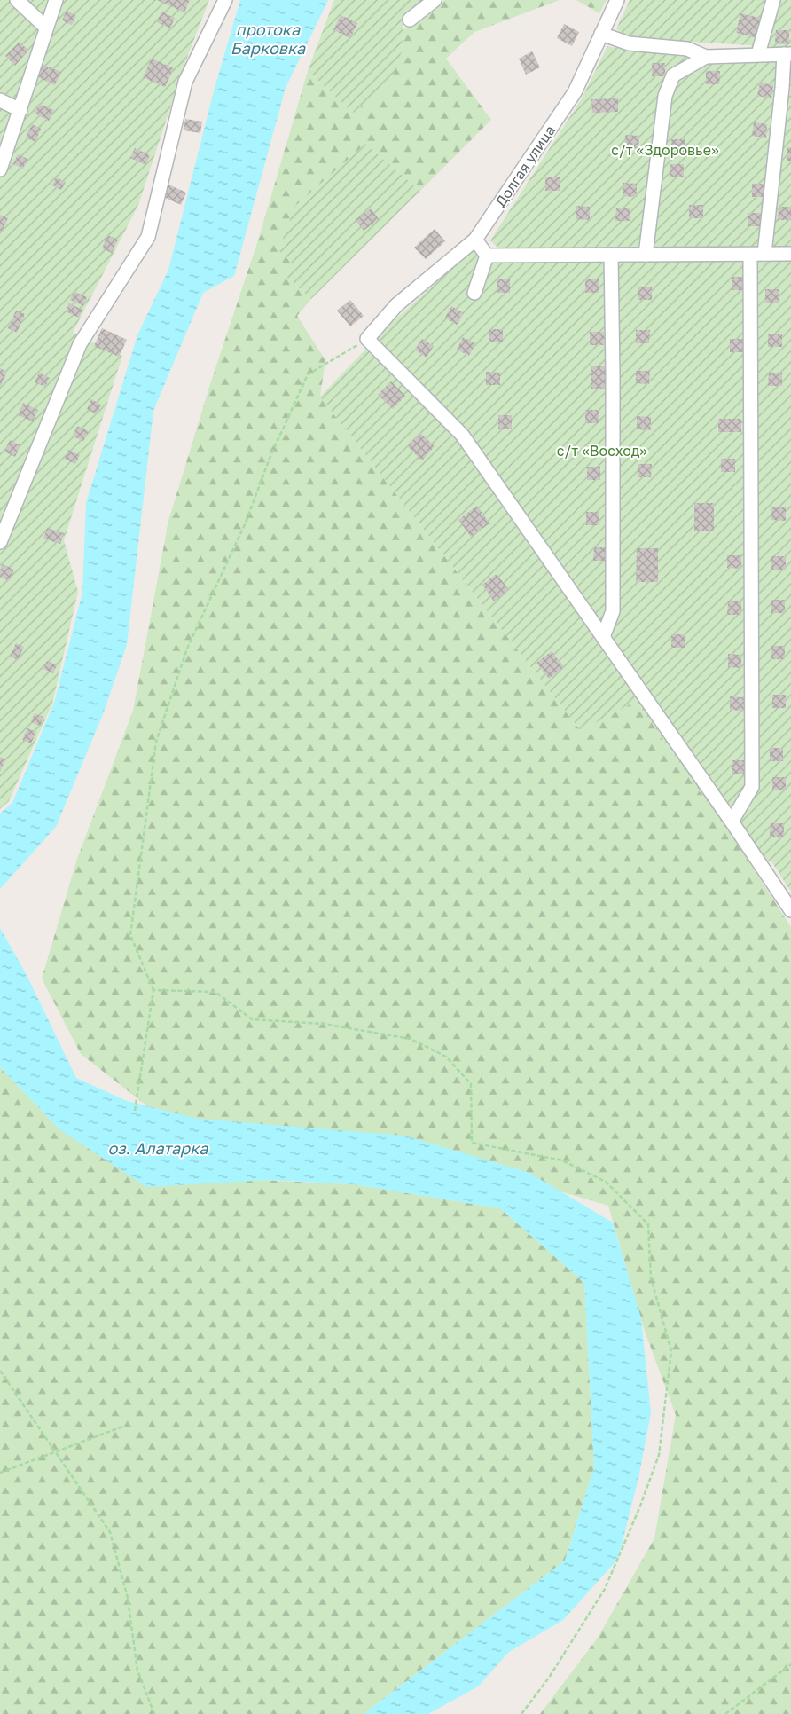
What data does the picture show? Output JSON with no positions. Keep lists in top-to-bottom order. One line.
{"streets":{"street":["Долгая улица"]},"water":["протока Барковка","оз. Алатарка"],"parks":["с/т «Здоровье»","с/т «Восход»"]}
